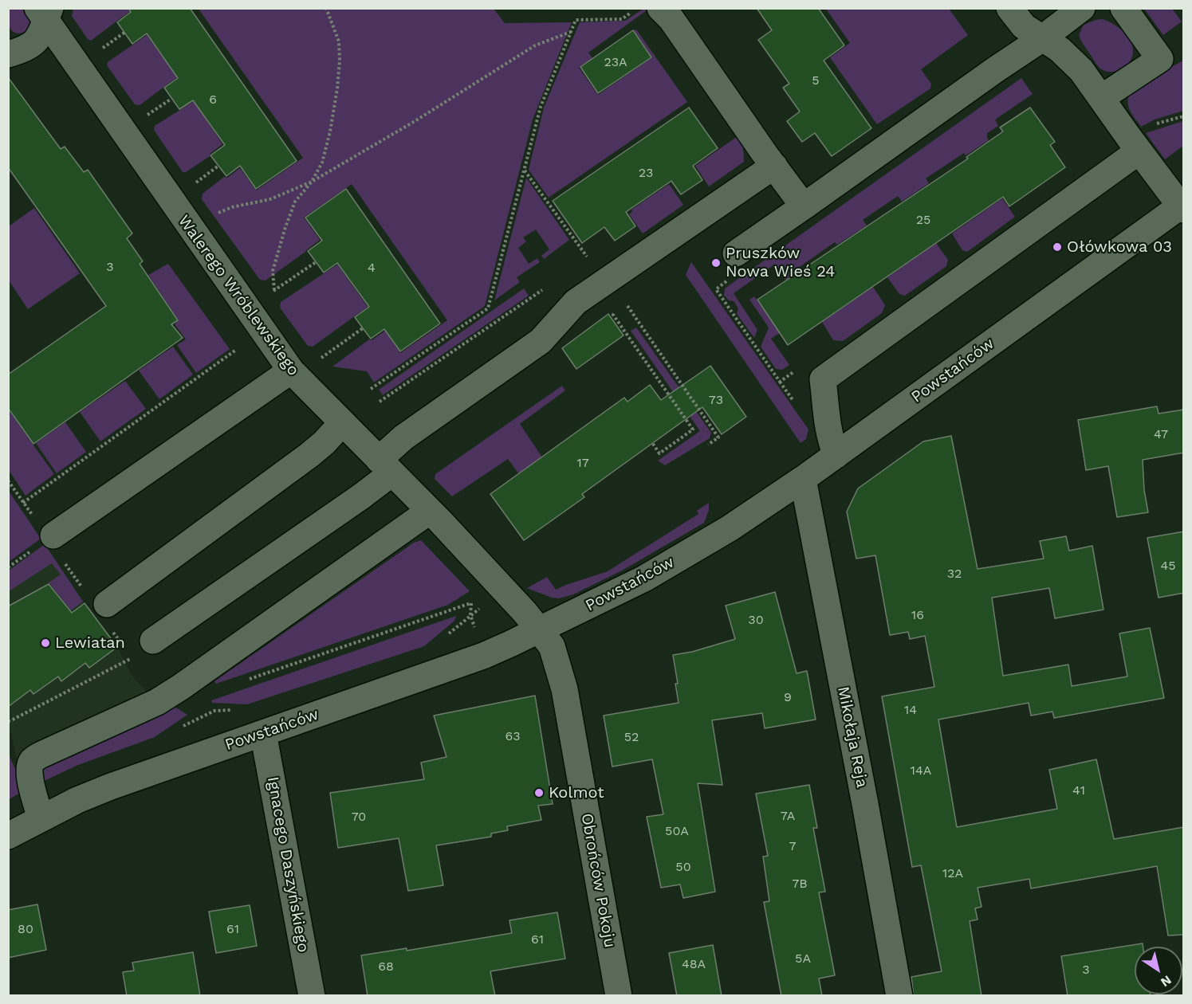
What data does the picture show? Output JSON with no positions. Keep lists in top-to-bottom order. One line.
{"streets":{"street":["Walerego Wróblewskiego","Powstańców","Mikołaja Reja","Ignacego Daszyńskiego","Obrońców Pokoju"]},"crossings":[["Walerego Wróblewskiego","Powstańców"],["Walerego Wróblewskiego","Obrońców Pokoju"],["Powstańców","Mikołaja Reja"],["Powstańców","Ignacego Daszyńskiego"],["Powstańców","Obrońców Pokoju"]],"places":["Ołówkowa 03","Pruszków Nowa Wieś 24","Lewiatan","Kolmot"],"house_numbers":["23A","5","6","23","25","3","4","73","47","17","45","32","16","30","9","14","63","52","14A","41","7A","70","50A","7","50","12A","7B","80","61","61","5A","48A","68","3"],"north":"bottom right"}
